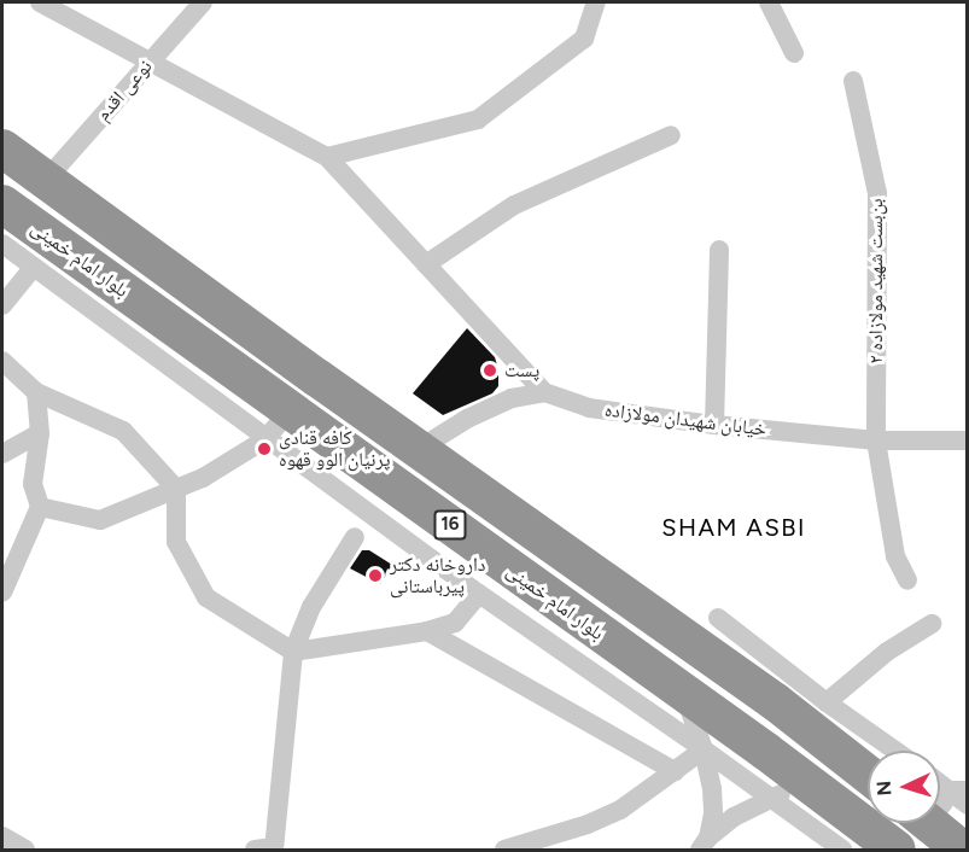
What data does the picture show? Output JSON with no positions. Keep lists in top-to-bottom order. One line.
{"streets":{"highway":["بلوار امام خمینی","16"],"street":["نوعی اقدم","بن‌بست شهید مولازاده ۲","خیابان شهیدان مولازاده"]},"crossings":[["نوعی اقدم","16"],["بن‌بست شهید مولازاده ۲","خیابان شهیدان مولازاده"]],"districts":["SHAM ASBI"],"places":["پست","کافه قنادی پرنیان الوو قهوه","داروخانه دکتر پیرباستانی"],"north":"left"}
